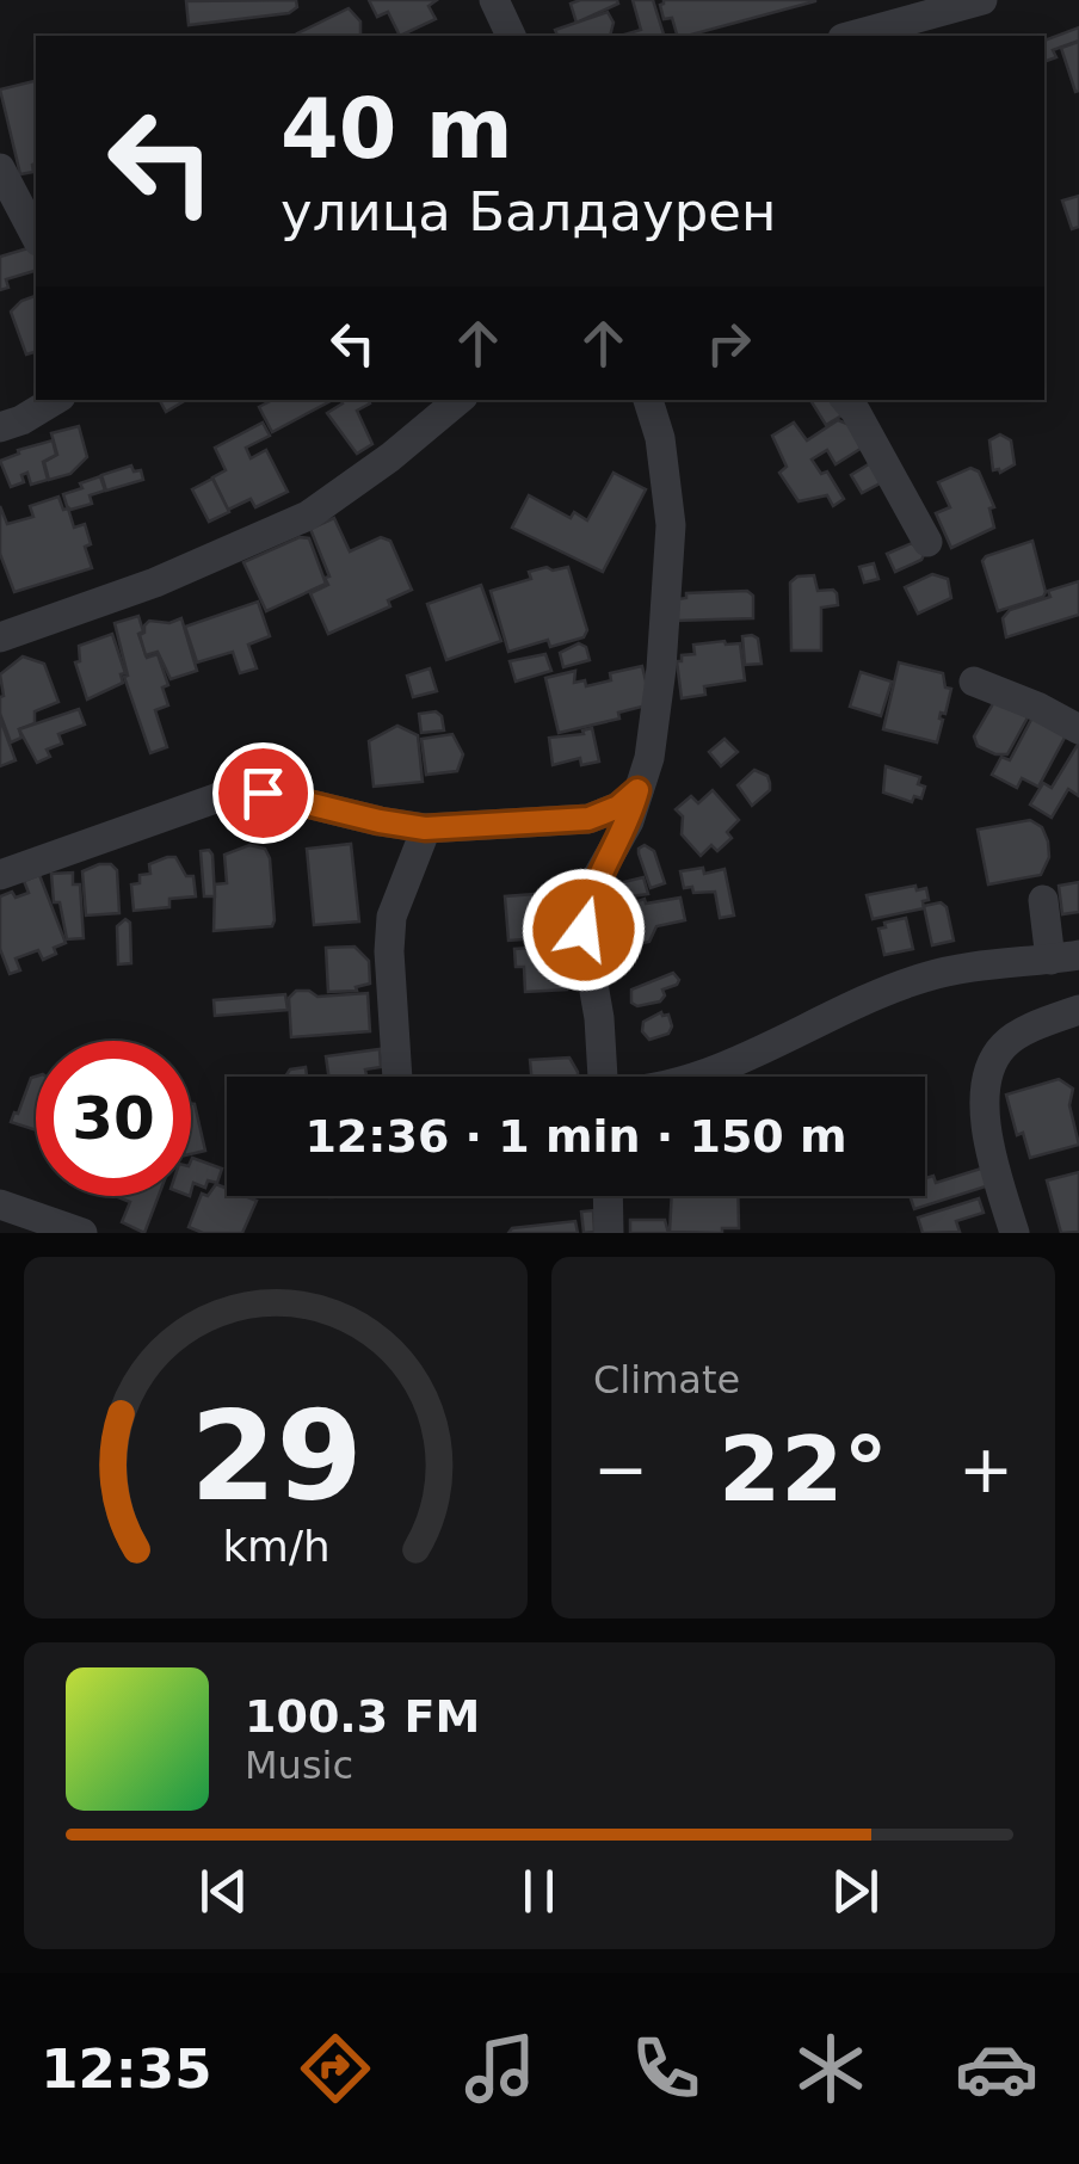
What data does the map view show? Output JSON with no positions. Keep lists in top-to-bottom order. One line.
{"page":{"turn":["40 m","улица Балдаурен"],"limit":"30","trip":"12:36 · 1 min · 150 m","tile":"Climate","heat":["−","22°","+"],"song":["100.3 FM","Music"],"tabs":"12:35","gauge":["29","km/h"]}}
